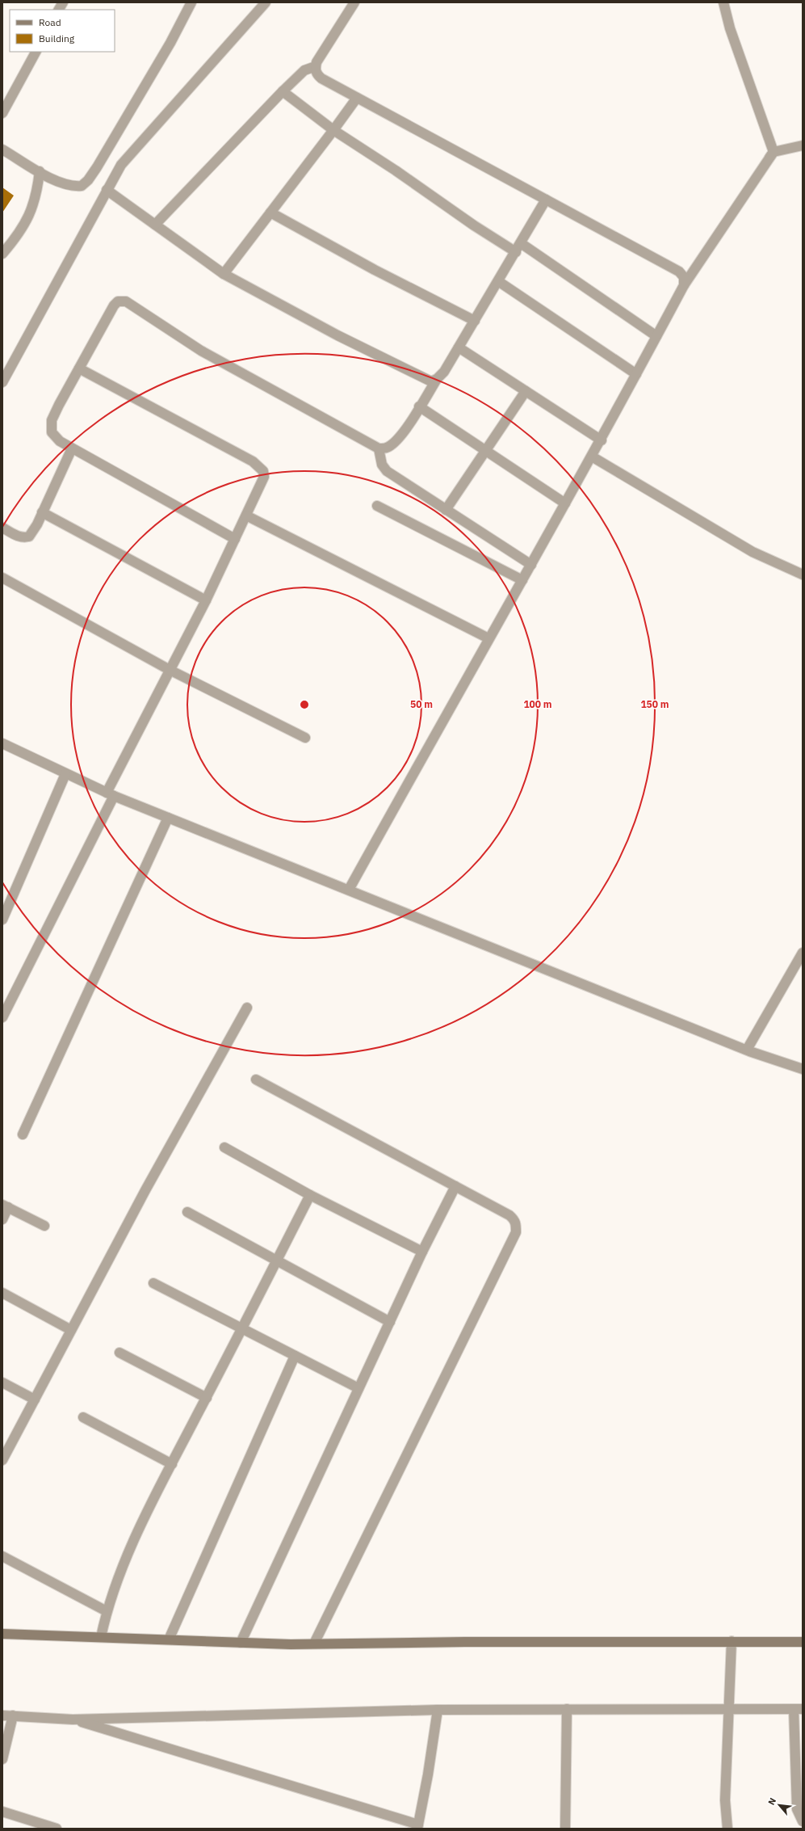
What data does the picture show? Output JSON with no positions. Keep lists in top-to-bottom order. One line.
{"legend":["Road","Building"],"north":"top left","rings":["50 m","100 m","150 m"]}
